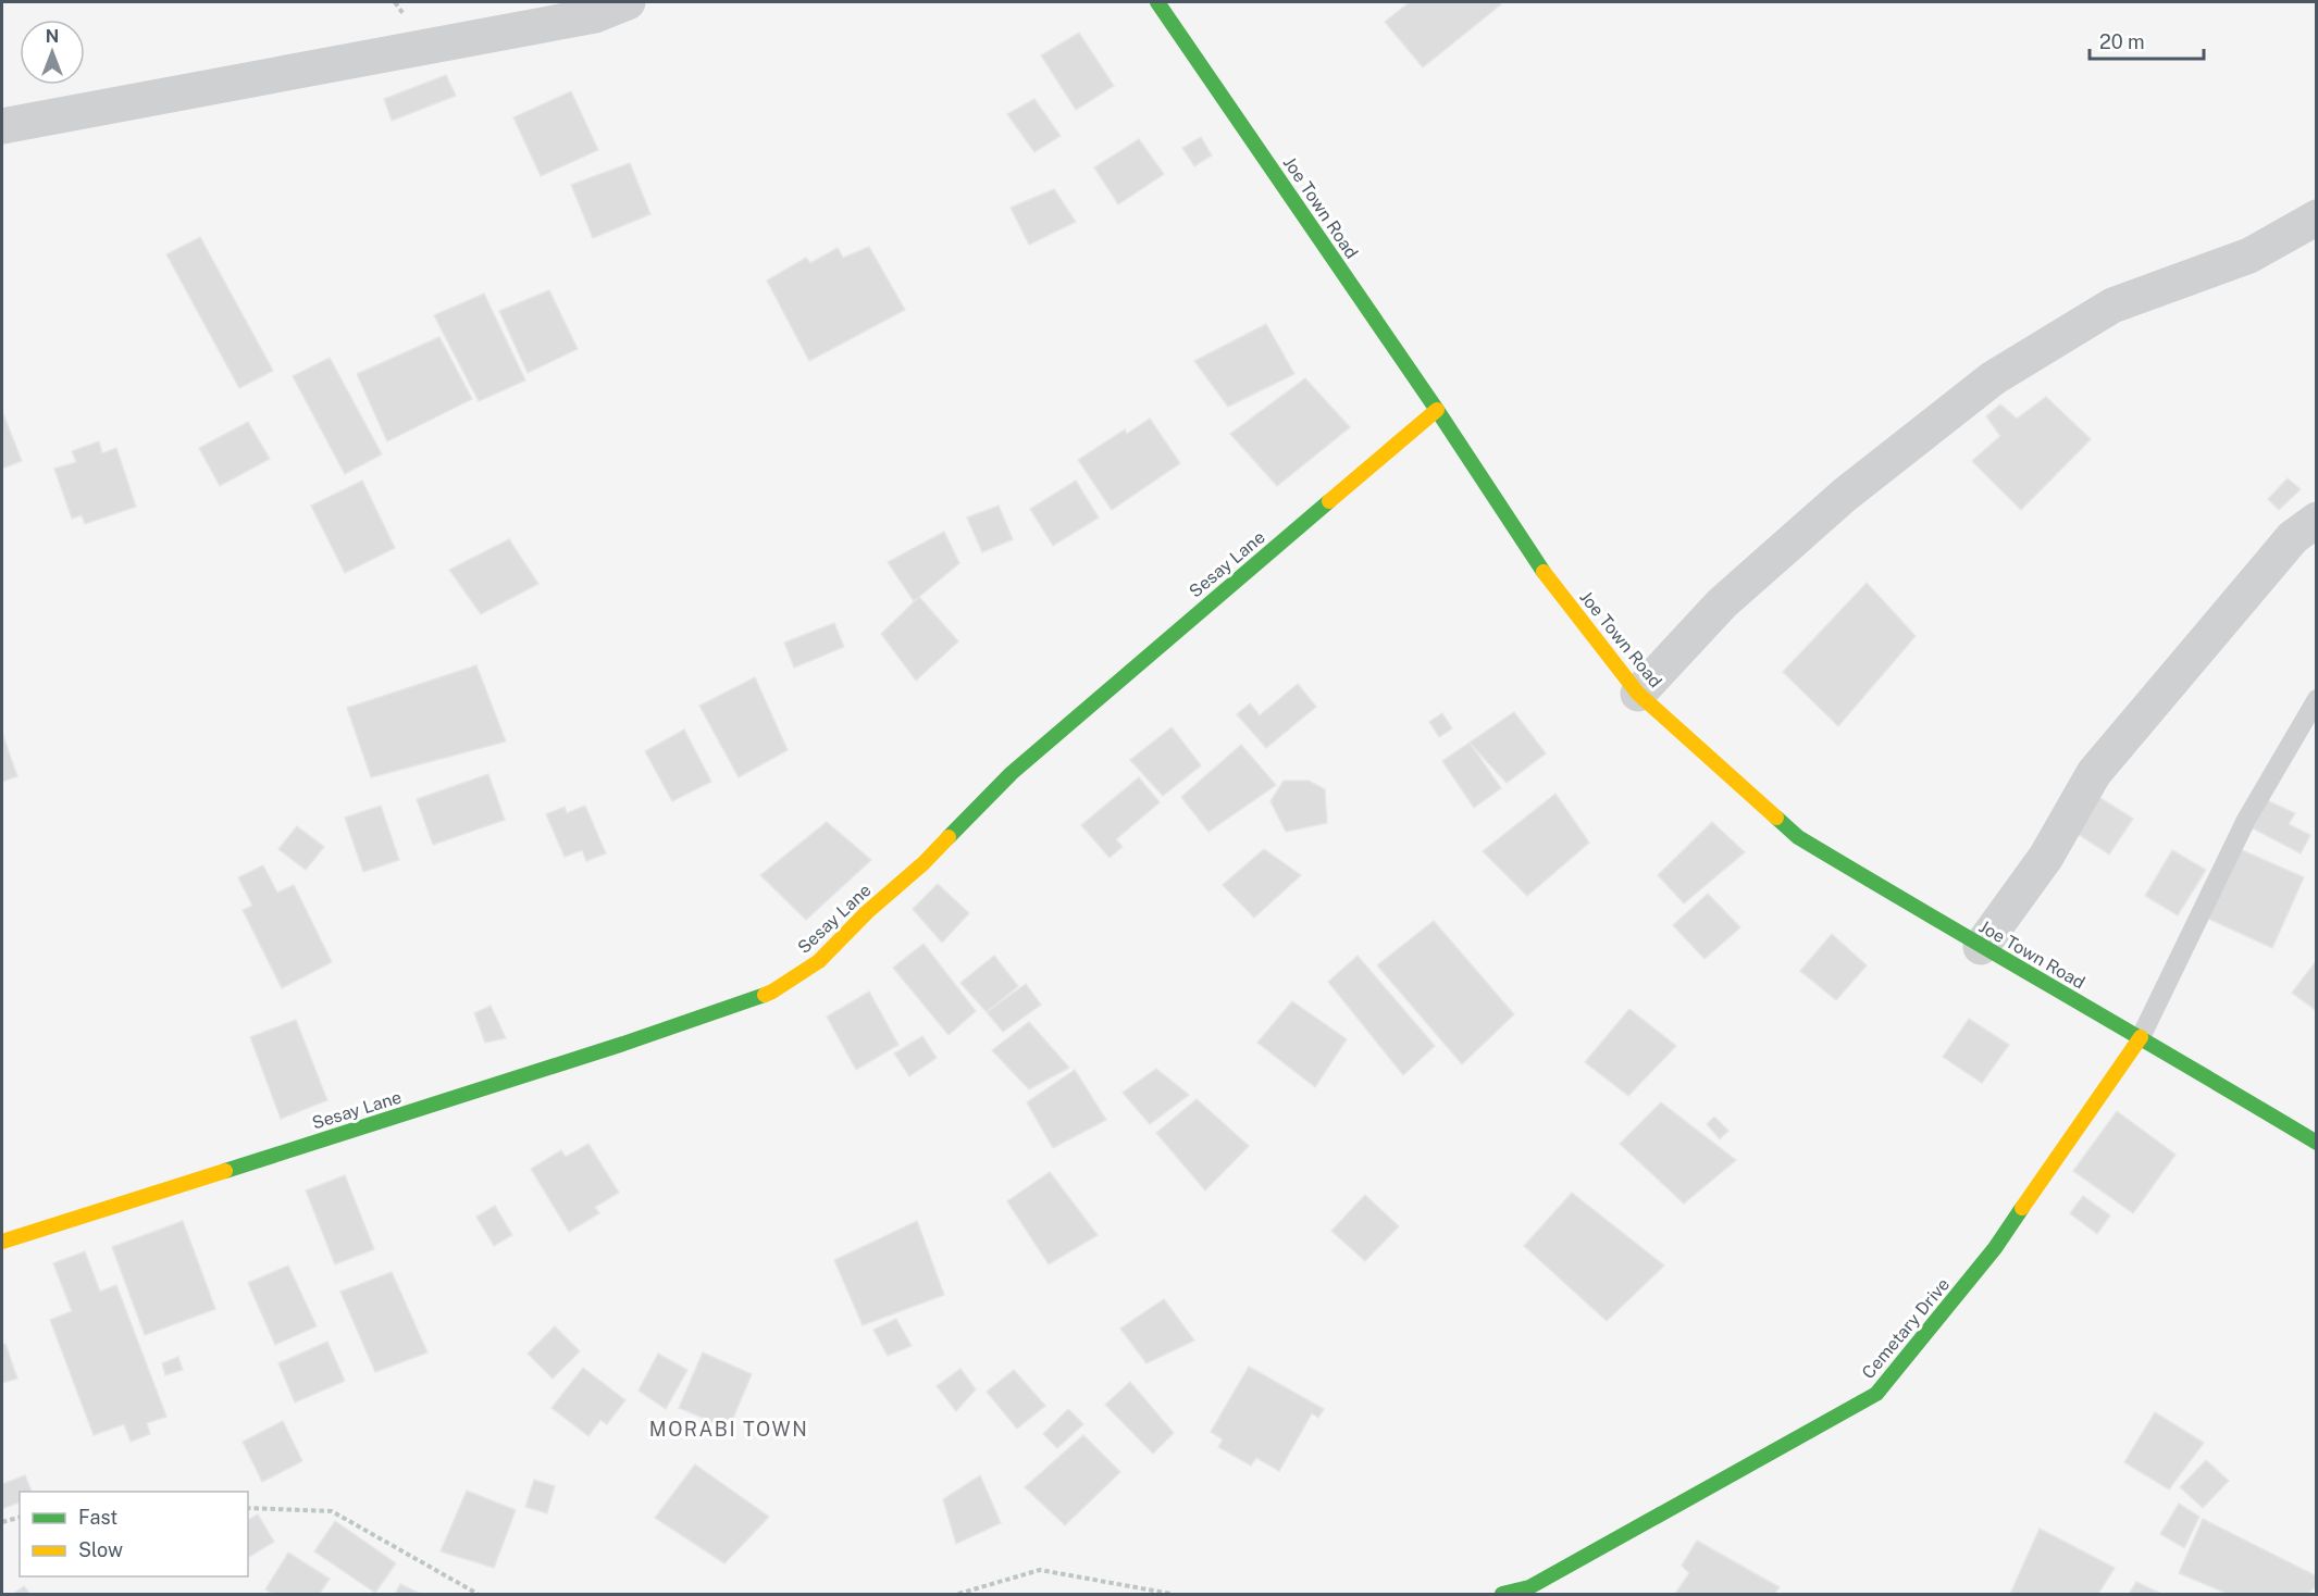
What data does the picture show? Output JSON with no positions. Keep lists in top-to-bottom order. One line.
{"streets":{"street":["Joe Town Road","Sesay Lane","Cemetary Drive"]},"crossings":[["Joe Town Road","Sesay Lane"],["Joe Town Road","Cemetary Drive"]],"districts":["MORABI TOWN"],"legend":["Fast","Slow"],"scale_bar":"20 m","north":"top"}
